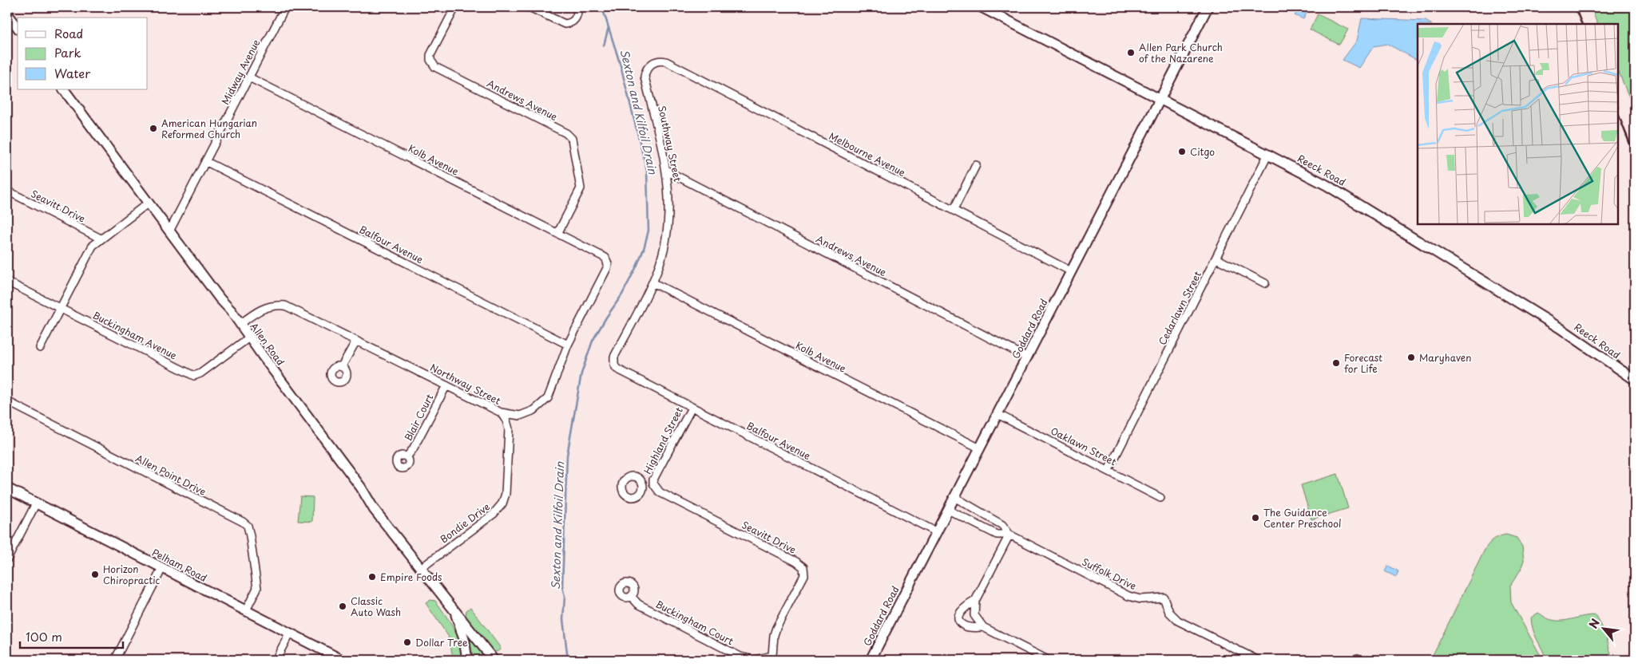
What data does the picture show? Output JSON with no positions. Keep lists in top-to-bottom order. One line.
{"streets":{"main road":["Reeck Road","Goddard Road","Allen Road","Pelham Road"],"street":["Midway Avenue","Andrews Avenue","Southway Street","Melbourne Avenue","Kolb Avenue","Seavitt Drive","Balfour Avenue","Cedarlawn Street","Buckingham Avenue","Northway Street","Blair Court","Highland Street","Oaklawn Street","Allen Point Drive","Bondie Drive","Suffolk Drive","Buckingham Court"]},"crossings":[["Midway Avenue","Kolb Avenue"],["Midway Avenue","Balfour Avenue"],["Midway Avenue","Allen Road"],["Andrews Avenue","Southway Street"],["Andrews Avenue","Kolb Avenue"],["Andrews Avenue","Goddard Road"],["Southway Street","Melbourne Avenue"],["Southway Street","Kolb Avenue"],["Southway Street","Balfour Avenue"],["Melbourne Avenue","Goddard Road"],["Kolb Avenue","Goddard Road"],["Kolb Avenue","Northway Street"],["Reeck Road","Cedarlawn Street"],["Reeck Road","Goddard Road"],["Seavitt Drive","Highland Street"],["Seavitt Drive","Buckingham Court"],["Balfour Avenue","Goddard Road"],["Balfour Avenue","Northway Street"],["Balfour Avenue","Highland Street"],["Cedarlawn Street","Oaklawn Street"],["Goddard Road","Oaklawn Street"],["Goddard Road","Suffolk Drive"],["Buckingham Avenue","Allen Road"],["Allen Road","Northway Street"],["Allen Road","Bondie Drive"],["Northway Street","Blair Court"],["Northway Street","Bondie Drive"],["Allen Point Drive","Pelham Road"]],"water":["Sexton and Kilfoil Drain"],"places":["Allen Park Church of the Nazarene","American Hungarian Reformed Church","Citgo","Maryhaven","Forecast for Life","The Guidance Center Preschool","Horizon Chiropractic","Empire Foods","Classic Auto Wash","Dollar Tree"],"legend":["Road","Park","Water"],"scale_bar":"100 m","north":"top left"}
